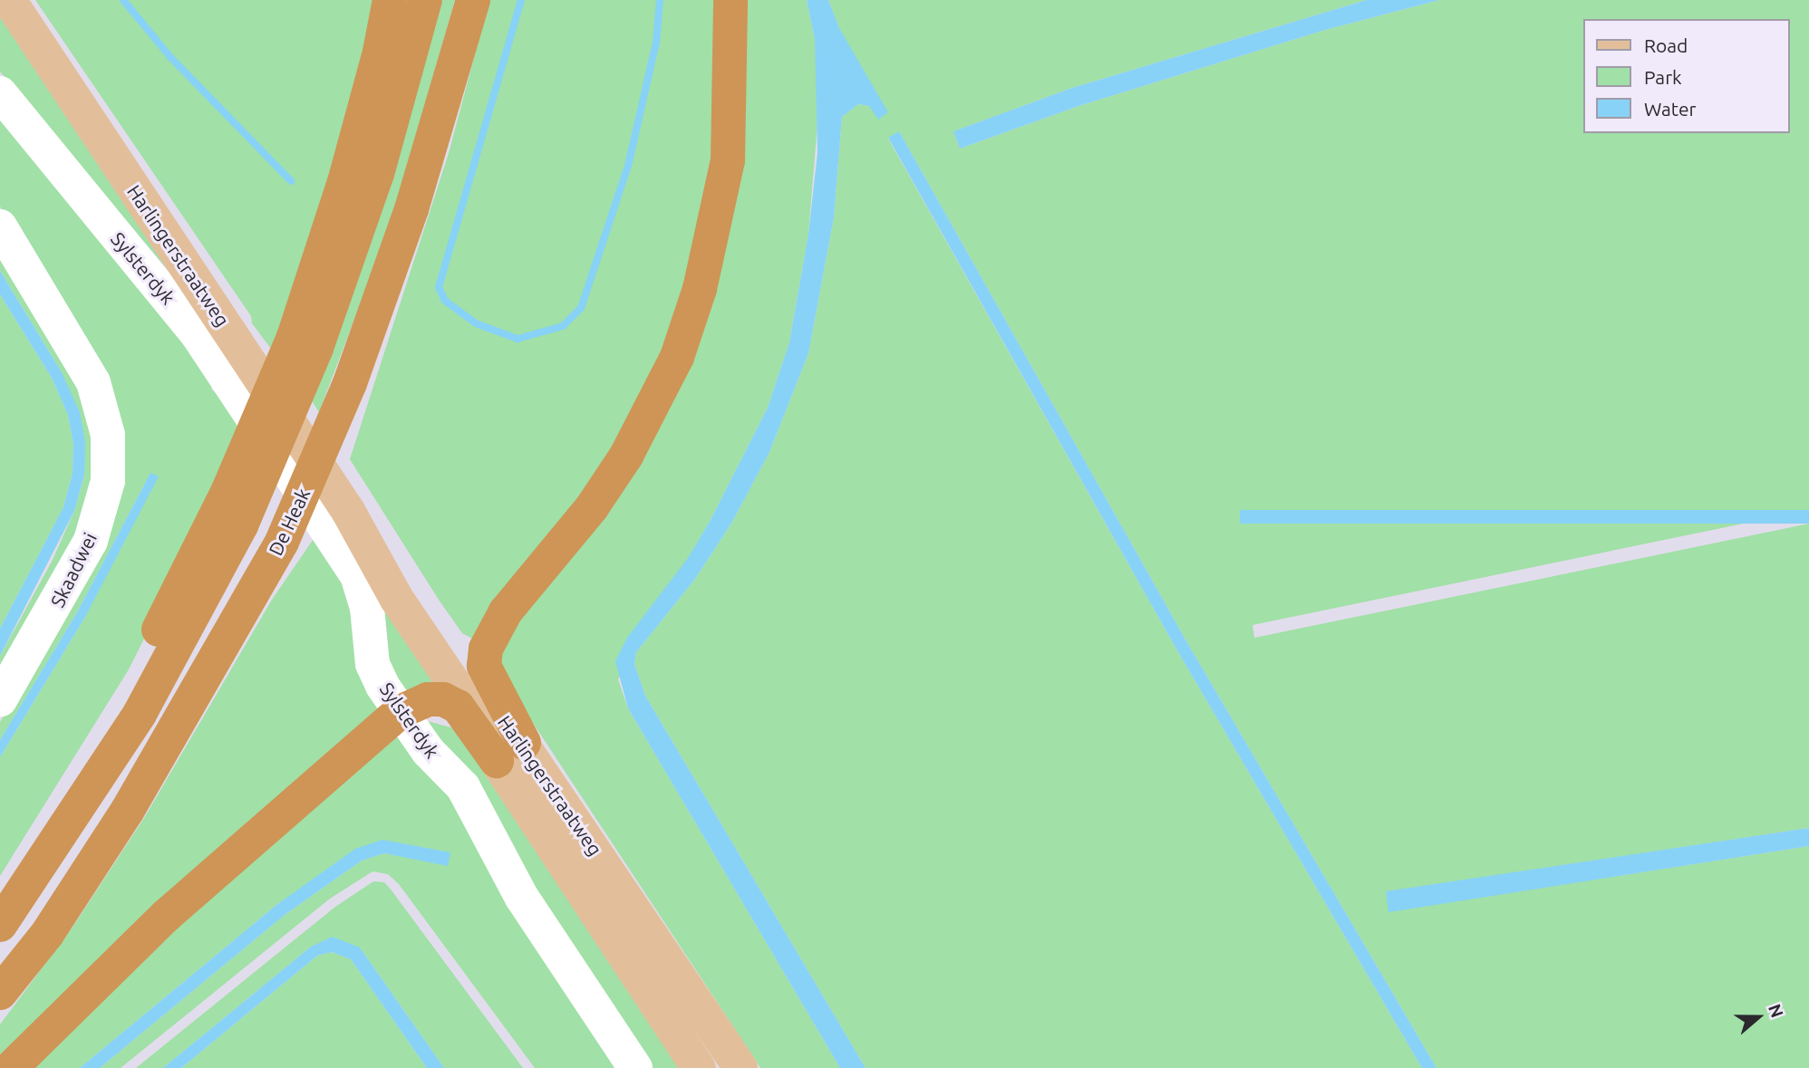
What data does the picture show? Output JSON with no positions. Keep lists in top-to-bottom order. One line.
{"streets":{"highway":["De Heak"],"main road":["Harlingerstraatweg"],"street":["Sylsterdyk","Skaadwei"]},"crossings":[["Harlingerstraatweg","Sylsterdyk"]],"legend":["Road","Park","Water"],"north":"right"}
